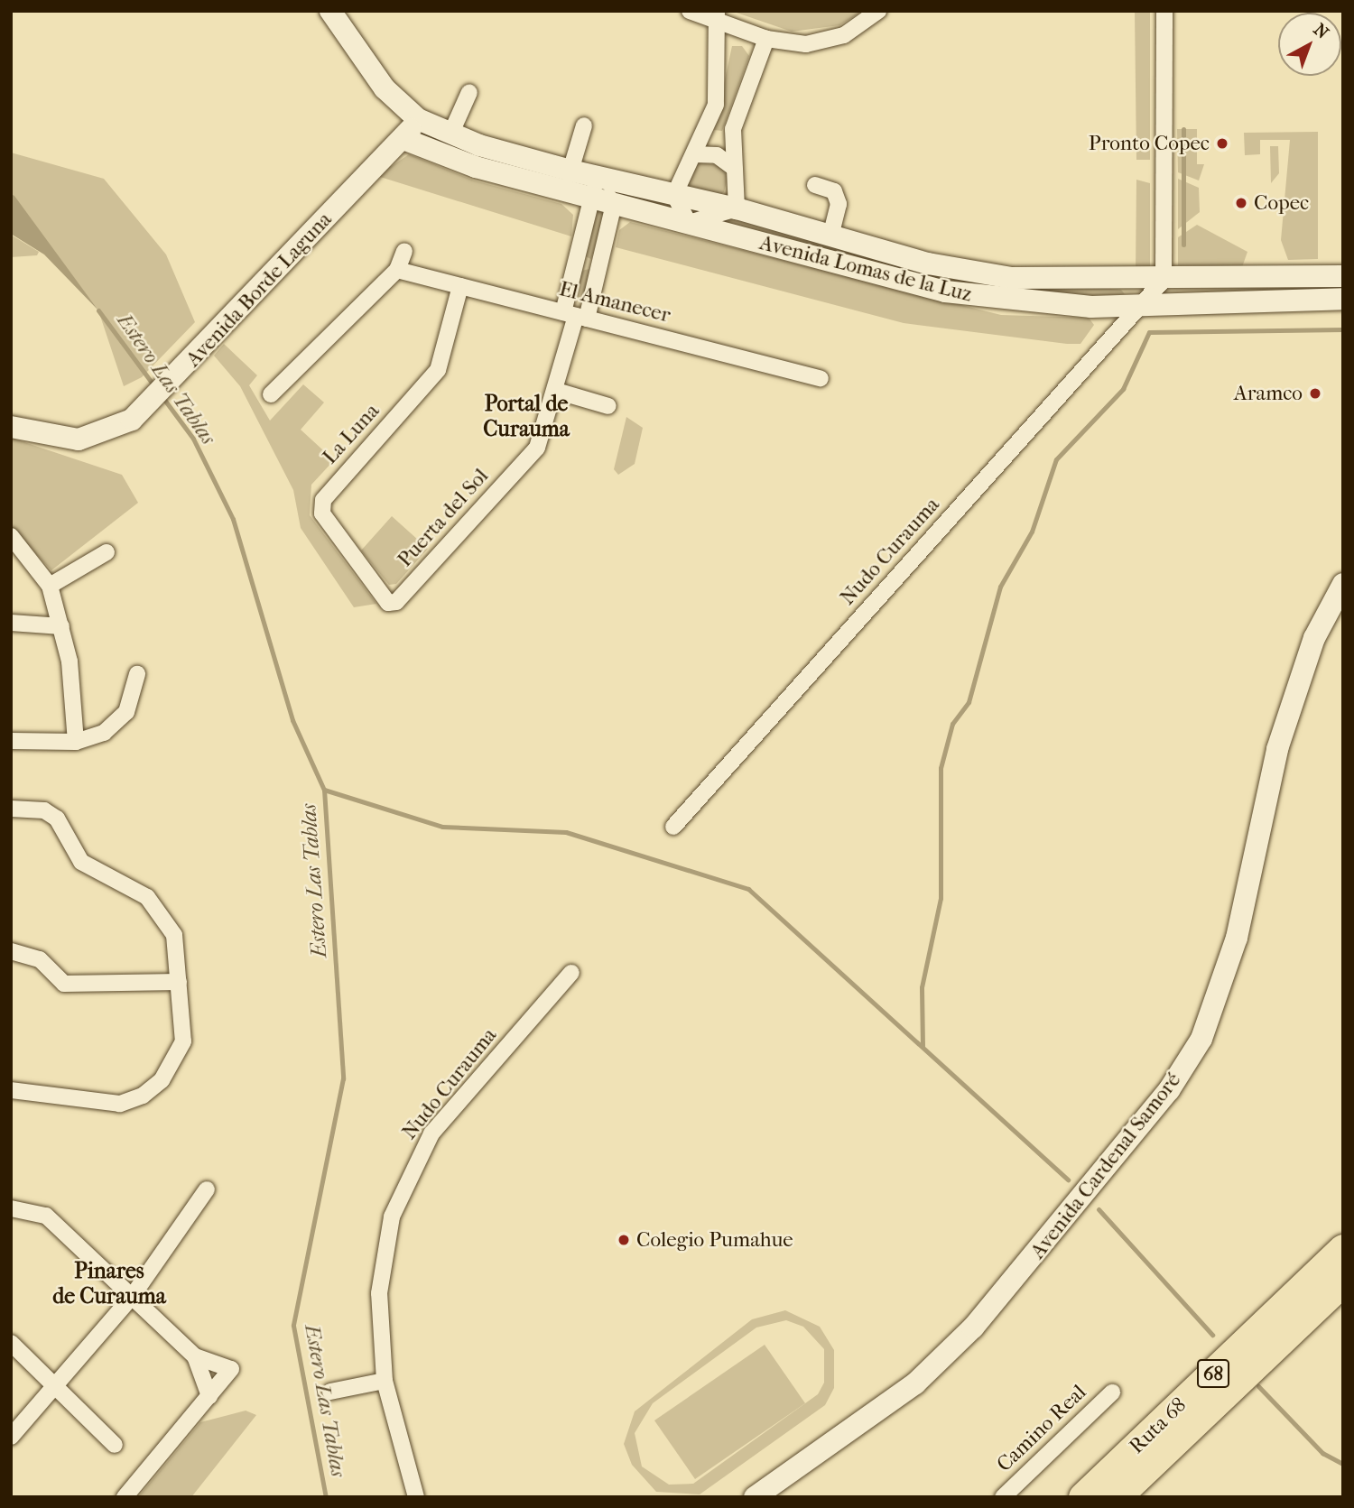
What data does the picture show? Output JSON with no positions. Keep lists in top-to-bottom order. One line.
{"streets":{"highway":["68","Ruta 68"],"street":["Avenida Lomas de la Luz","Avenida Borde Laguna","El Amanecer","La Luna","Puerta del Sol","Nudo Curauma","Avenida Cardenal Samoré","Camino Real"]},"crossings":[["Avenida Lomas de la Luz","Avenida Borde Laguna"],["Avenida Lomas de la Luz","Puerta del Sol"],["Avenida Lomas de la Luz","Nudo Curauma"],["El Amanecer","La Luna"],["El Amanecer","Puerta del Sol"],["La Luna","Puerta del Sol"]],"districts":["Portal de Curauma","Pinares de Curauma"],"water":["Estero Las Tablas"],"places":["Pronto Copec","Copec","Aramco","Colegio Pumahue"],"north":"top right"}
